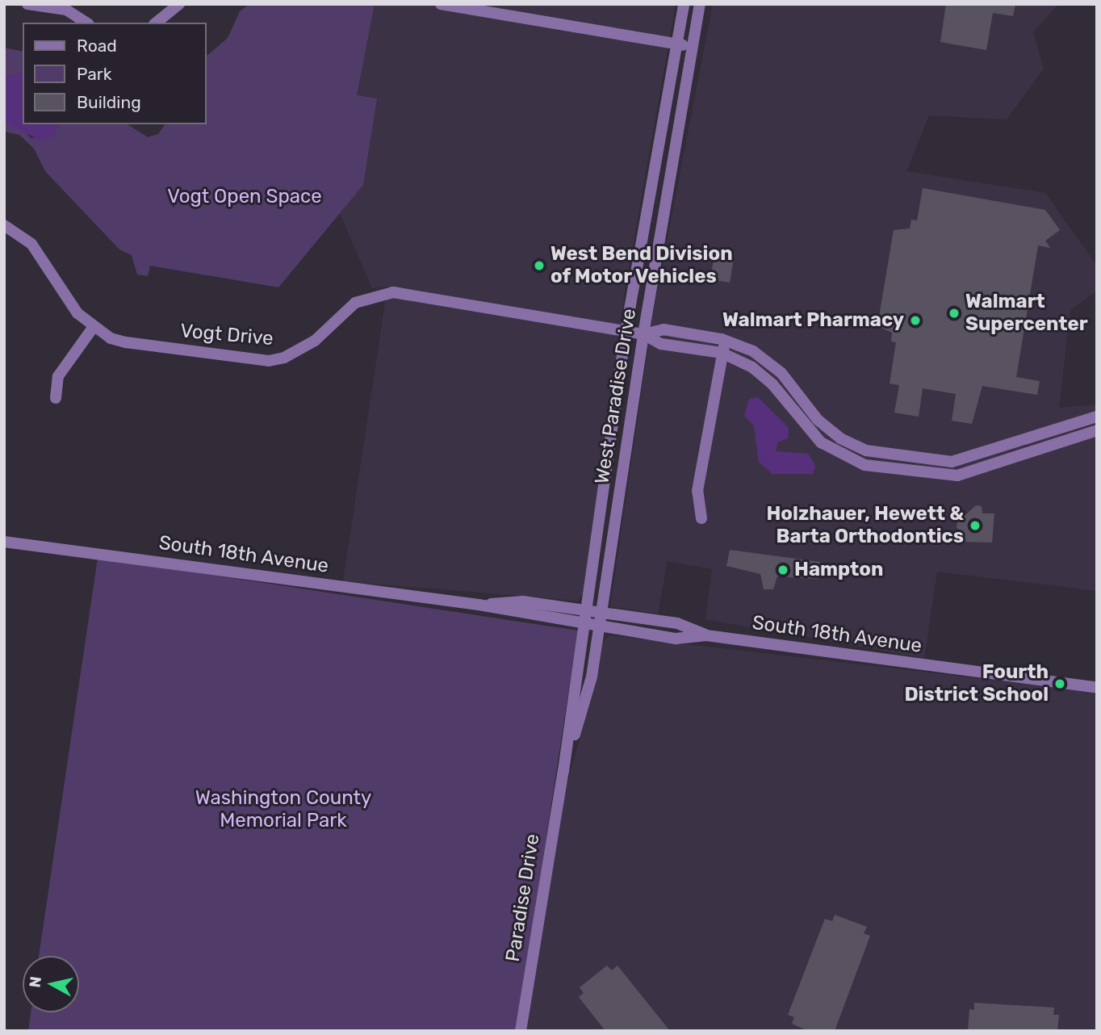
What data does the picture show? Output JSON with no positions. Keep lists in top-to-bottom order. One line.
{"streets":{"street":["Vogt Drive","West Paradise Drive","South 18th Avenue","Paradise Drive"]},"crossings":[["Vogt Drive","West Paradise Drive"],["West Paradise Drive","South 18th Avenue"],["West Paradise Drive","Paradise Drive"],["South 18th Avenue","Paradise Drive"]],"parks":["Vogt Open Space","Washington County Memorial Park"],"places":["West Bend Division of Motor Vehicles","Walmart Supercenter","Walmart Pharmacy","Holzhauer, Hewett & Barta Orthodontics","Hampton","Fourth District School"],"legend":["Road","Park","Building"],"north":"left"}
